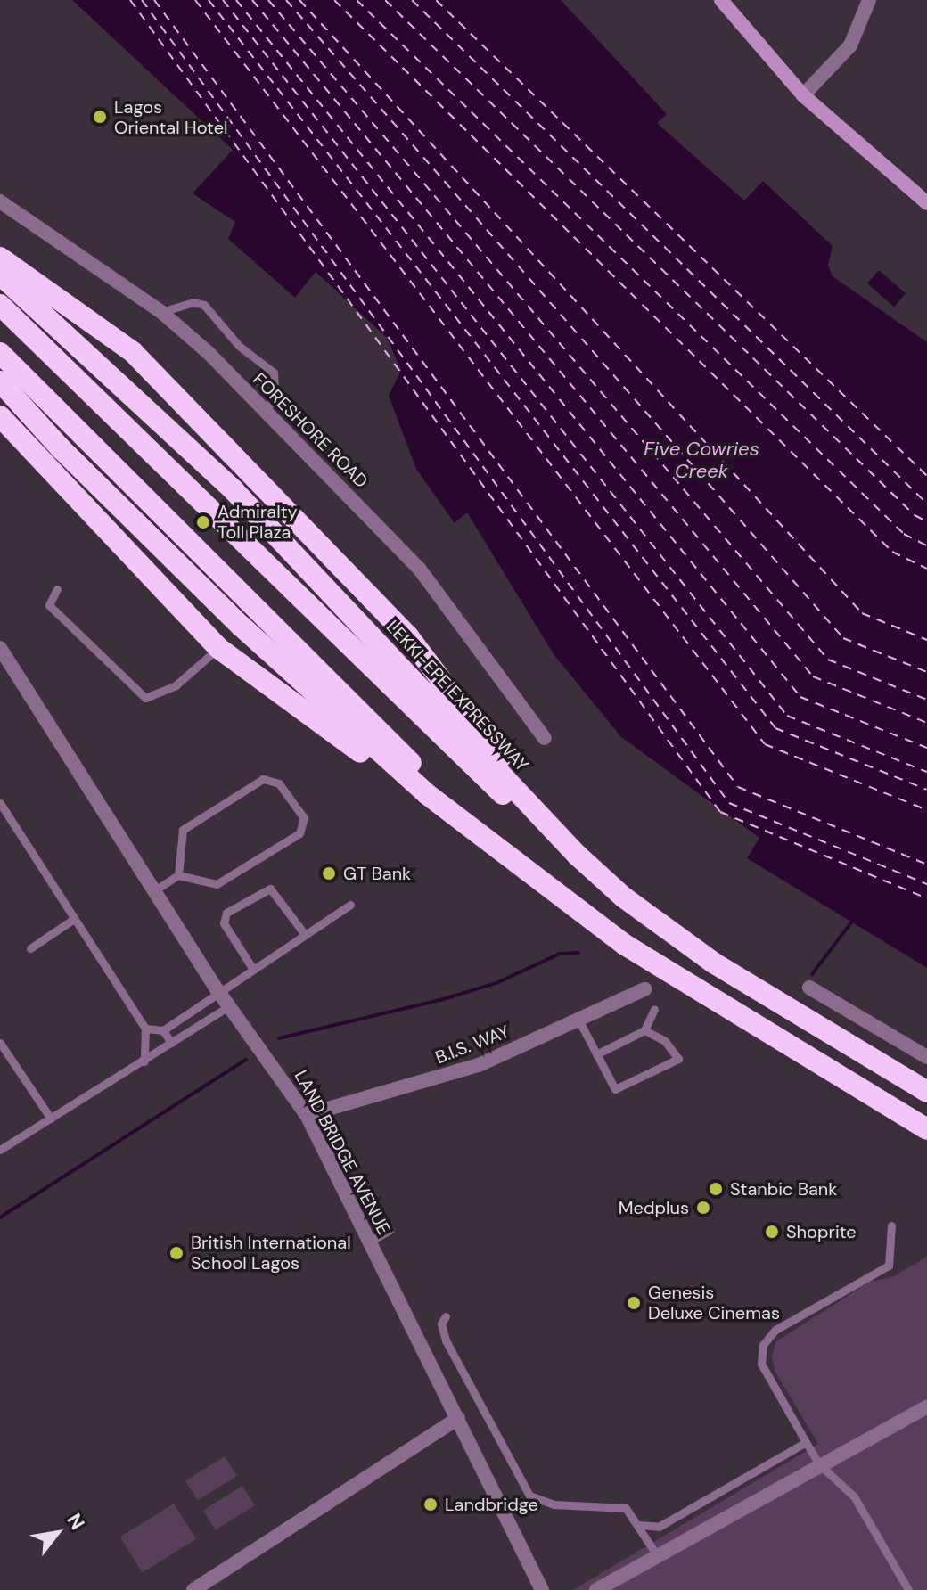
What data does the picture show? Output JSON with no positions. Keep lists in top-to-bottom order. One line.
{"streets":{"highway":["LEKKI-EPE EXPRESSWAY"],"street":["FORESHORE ROAD","B.I.S. WAY","LAND BRIDGE AVENUE"]},"crossings":[["B.I.S. WAY","LAND BRIDGE AVENUE"]],"water":["Five Cowries Creek"],"places":["Lagos Oriental Hotel","Admiralty Toll Plaza","GT Bank","Stanbic Bank","Medplus","Shoprite","British International School Lagos","Genesis Deluxe Cinemas","Landbridge"],"north":"top right"}
